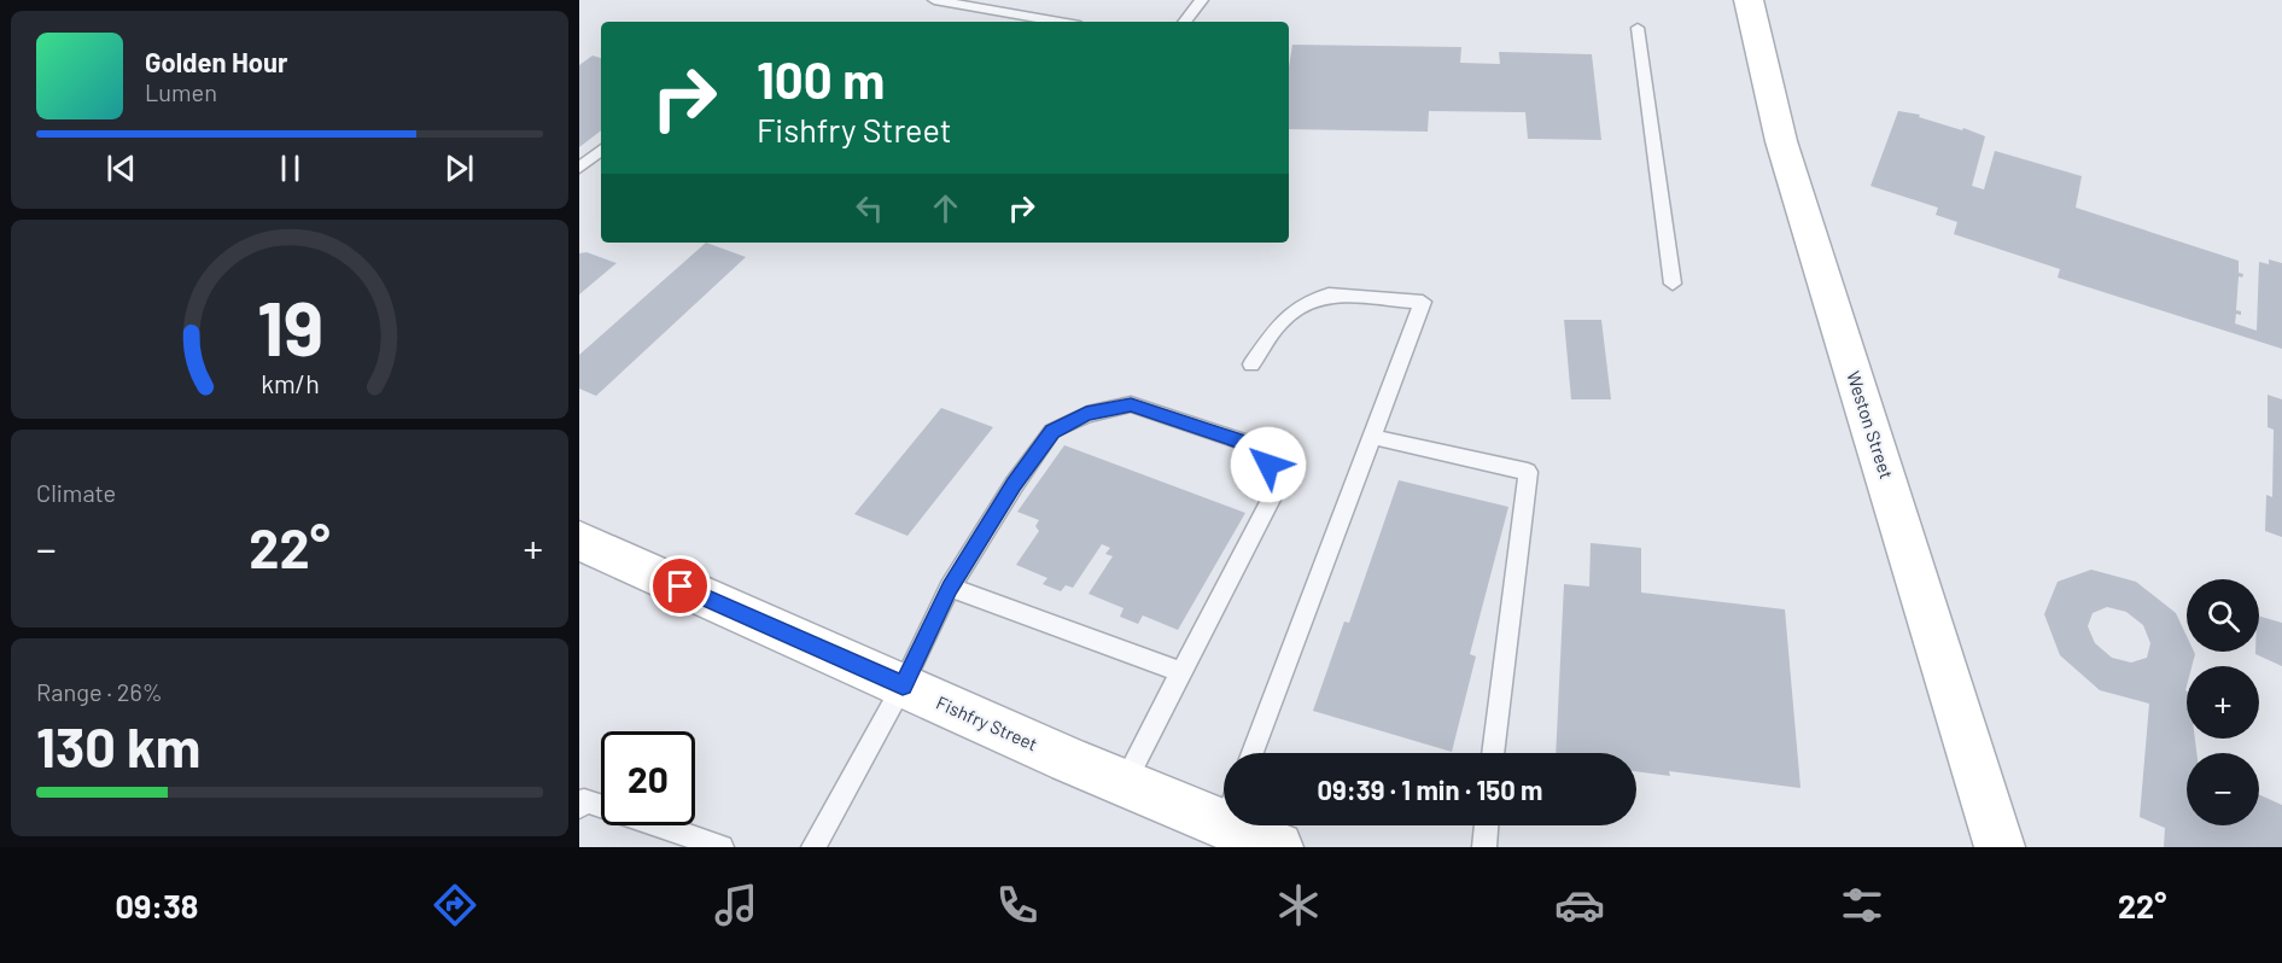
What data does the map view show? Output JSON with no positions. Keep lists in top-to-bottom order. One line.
{"streets":{"street":["Weston Street","Fishfry Street"]},"page":{"turn":["100 m","Fishfry Street"],"song":["Golden Hour","Lumen"],"tile":["Climate",["Range · 26%","130 km"]],"heat":["−","22°","+"],"map_buttons":["+","−"],"limit":"20","trip":"09:39 · 1 min · 150 m","tabs":["09:38","22°"],"gauge":["19","km/h"]}}
